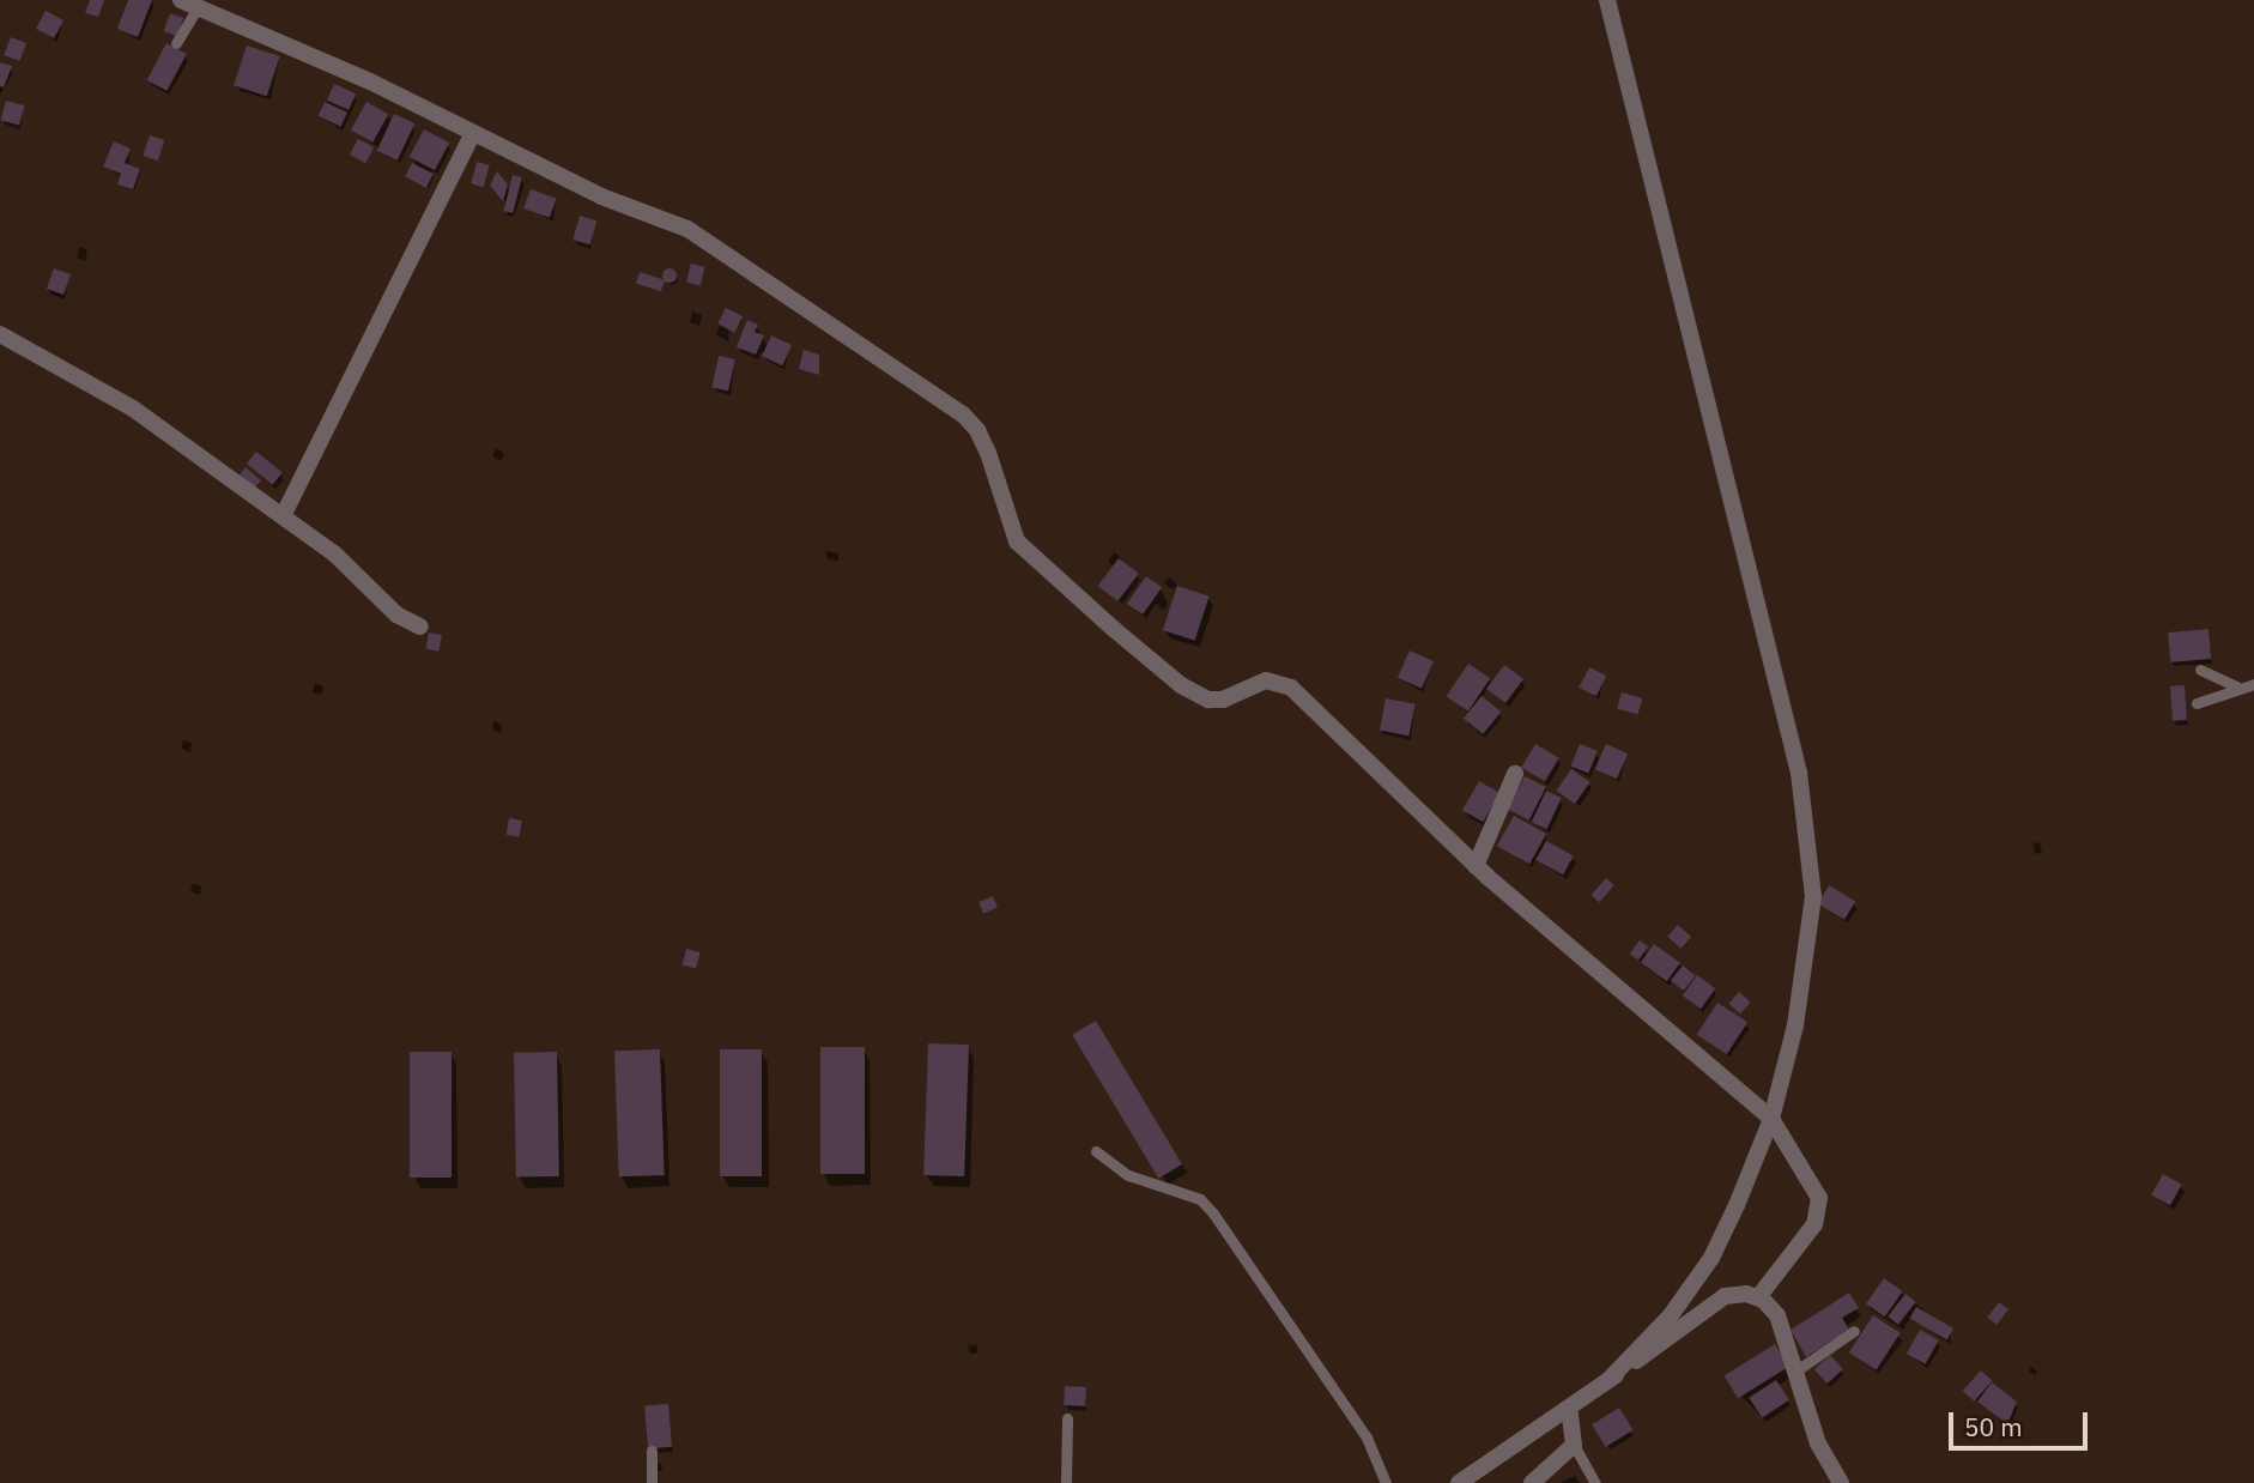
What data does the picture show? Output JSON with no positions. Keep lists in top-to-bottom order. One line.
{"scale_bar":"50 m"}
